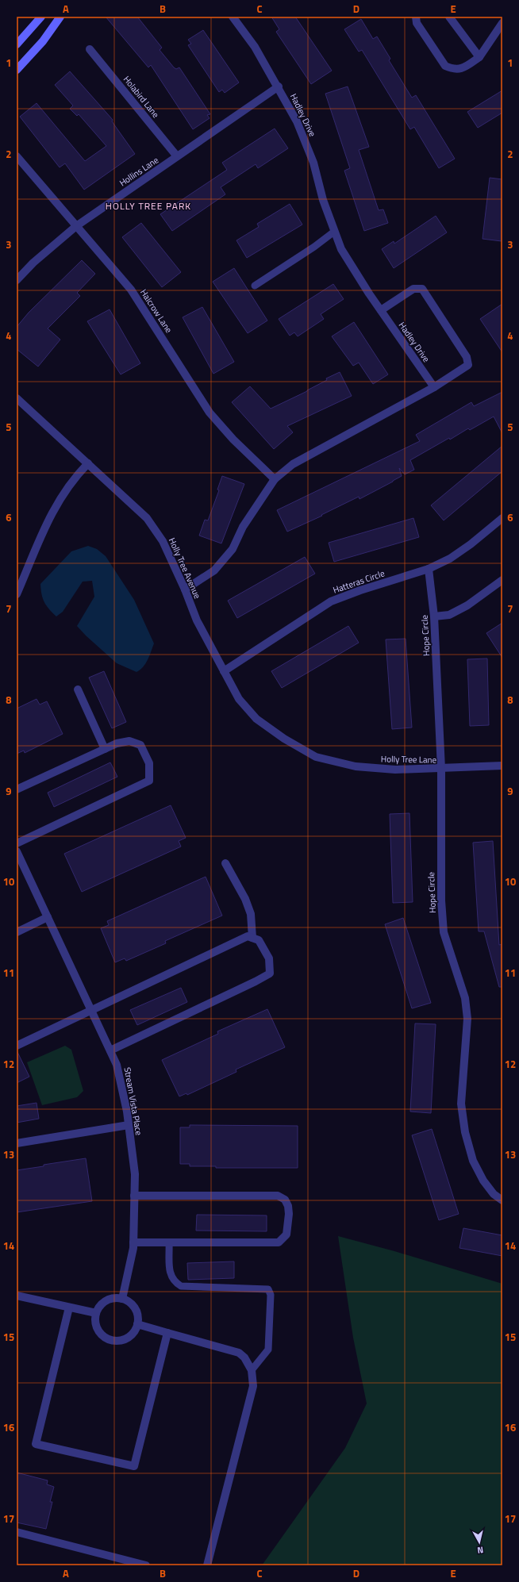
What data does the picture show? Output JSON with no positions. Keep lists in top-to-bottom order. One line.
{"streets":{"street":["Holabird Lane","Hadley Drive","Hollins Lane","Halcrow Lane","Holly Tree Avenue","Hatteras Circle","Hope Circle","Holly Tree Lane","Stream Vista Place"]},"crossings":[["Holabird Lane","Hollins Lane"],["Hadley Drive","Hollins Lane"],["Hollins Lane","Halcrow Lane"],["Holly Tree Avenue","Hatteras Circle"],["Holly Tree Avenue","Holly Tree Lane"],["Hatteras Circle","Hope Circle"],["Hope Circle","Holly Tree Lane"]],"districts":["HOLLY TREE PARK"],"north":"bottom","grid":{"columns":["A","B","C","D","E"],"rows":["1","2","3","4","5","6","7","8","9","10","11","12","13","14","15","16","17"]}}
